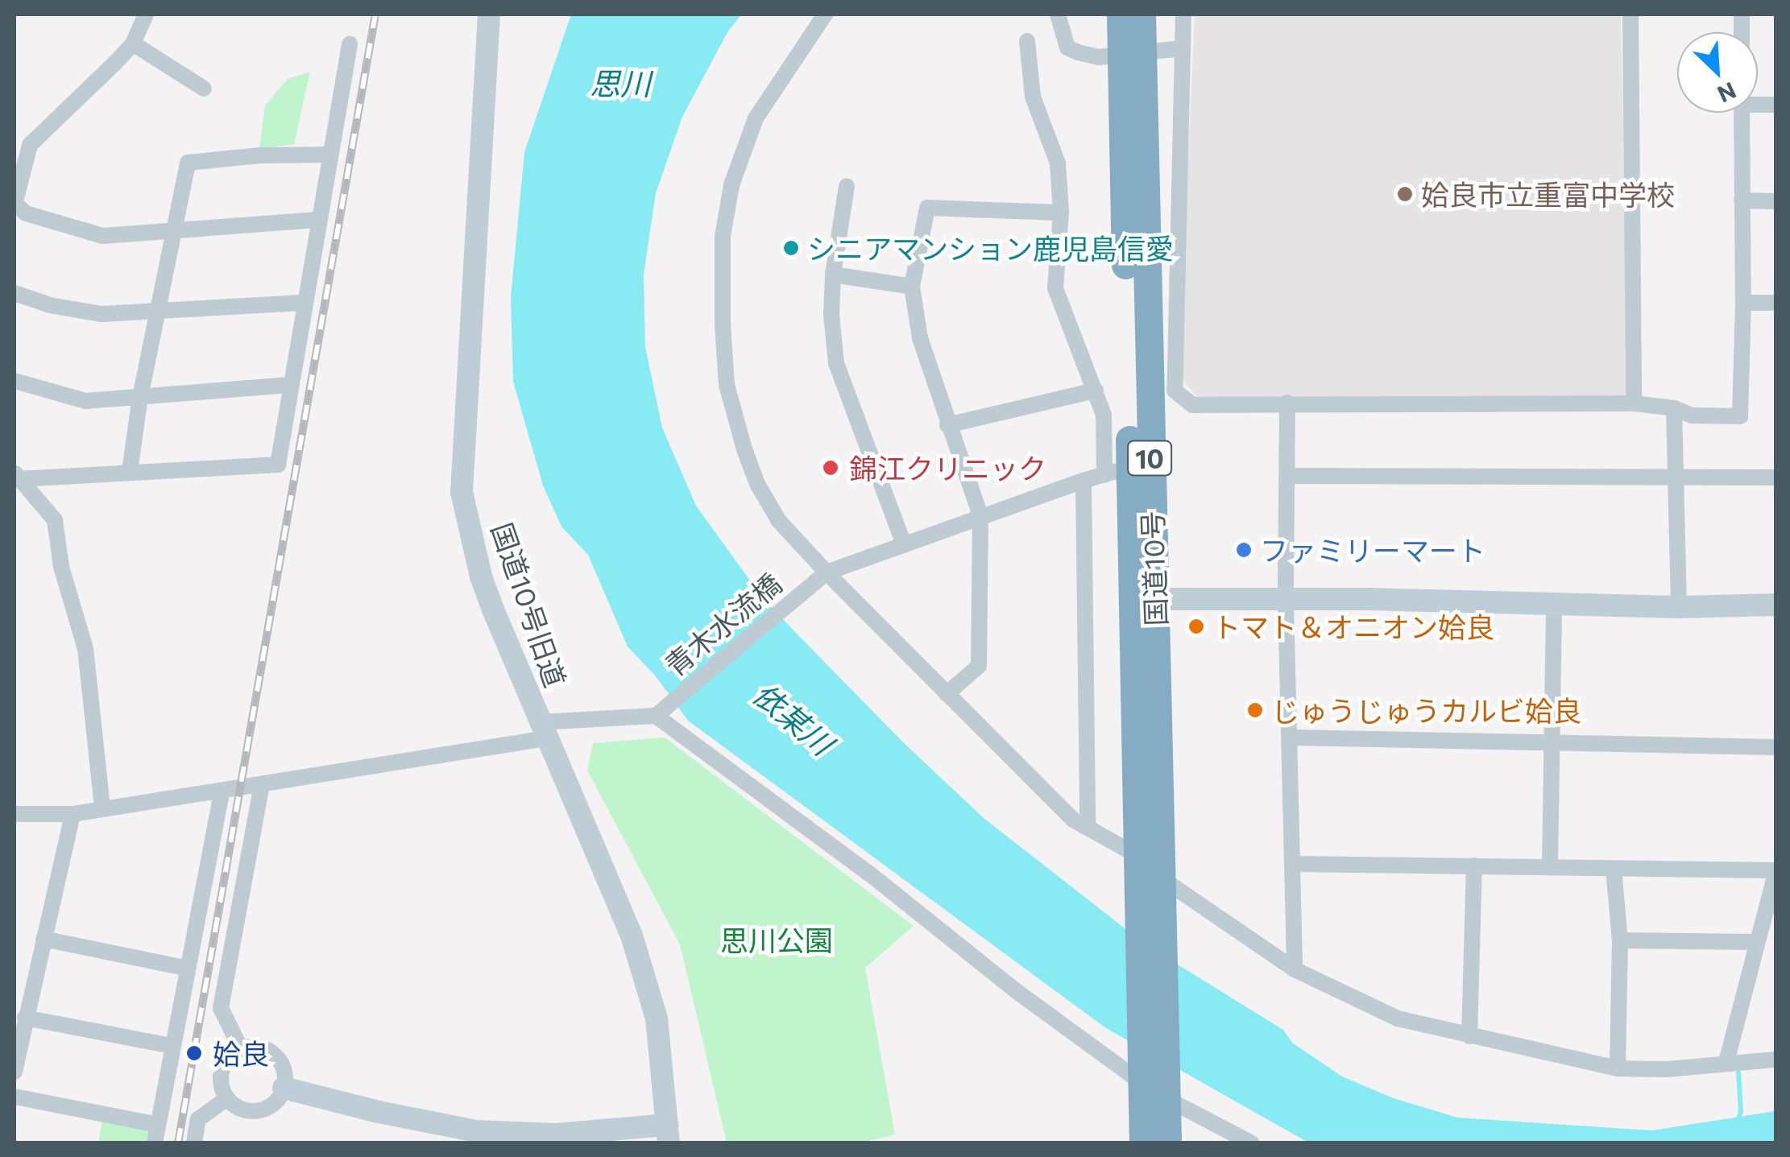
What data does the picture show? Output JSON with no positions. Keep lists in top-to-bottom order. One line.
{"streets":{"highway":["10","国道10号"],"street":["国道10号旧道","青木水流橋"]},"crossings":[["国道10号","青木水流橋"]],"water":["思川","依某川"],"parks":["思川公園"],"places":["姶良市立重富中学校","シニアマンション鹿児島信愛","錦江クリニック","ファミリーマート","トマト＆オニオン姶良","じゅうじゅうカルビ姶良","姶良"],"north":"bottom right"}
